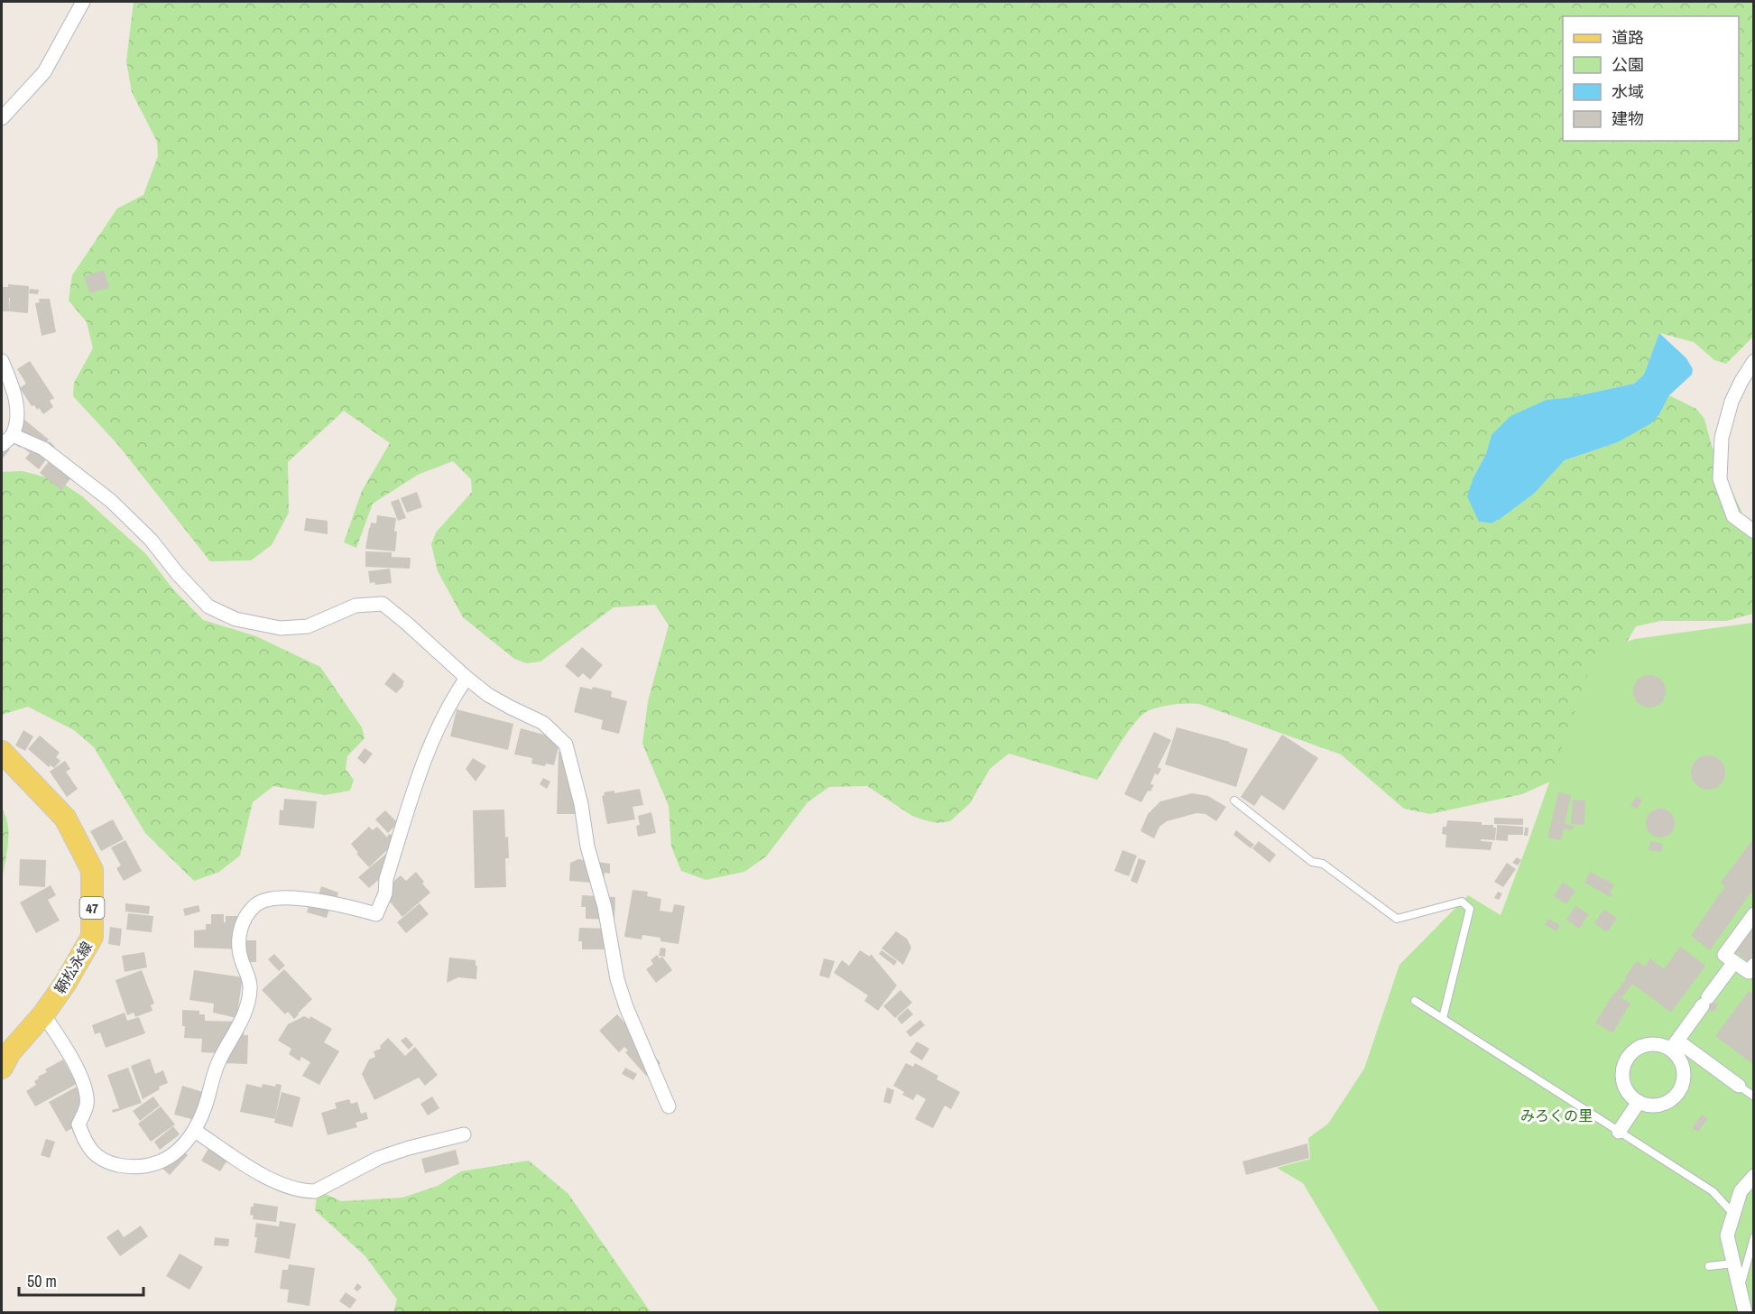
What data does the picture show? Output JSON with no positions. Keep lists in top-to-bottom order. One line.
{"streets":{"main road":["47","鞆松永線"]},"parks":["みろくの里"],"legend":["道路","公園","水域","建物"],"scale_bar":"50 m"}
